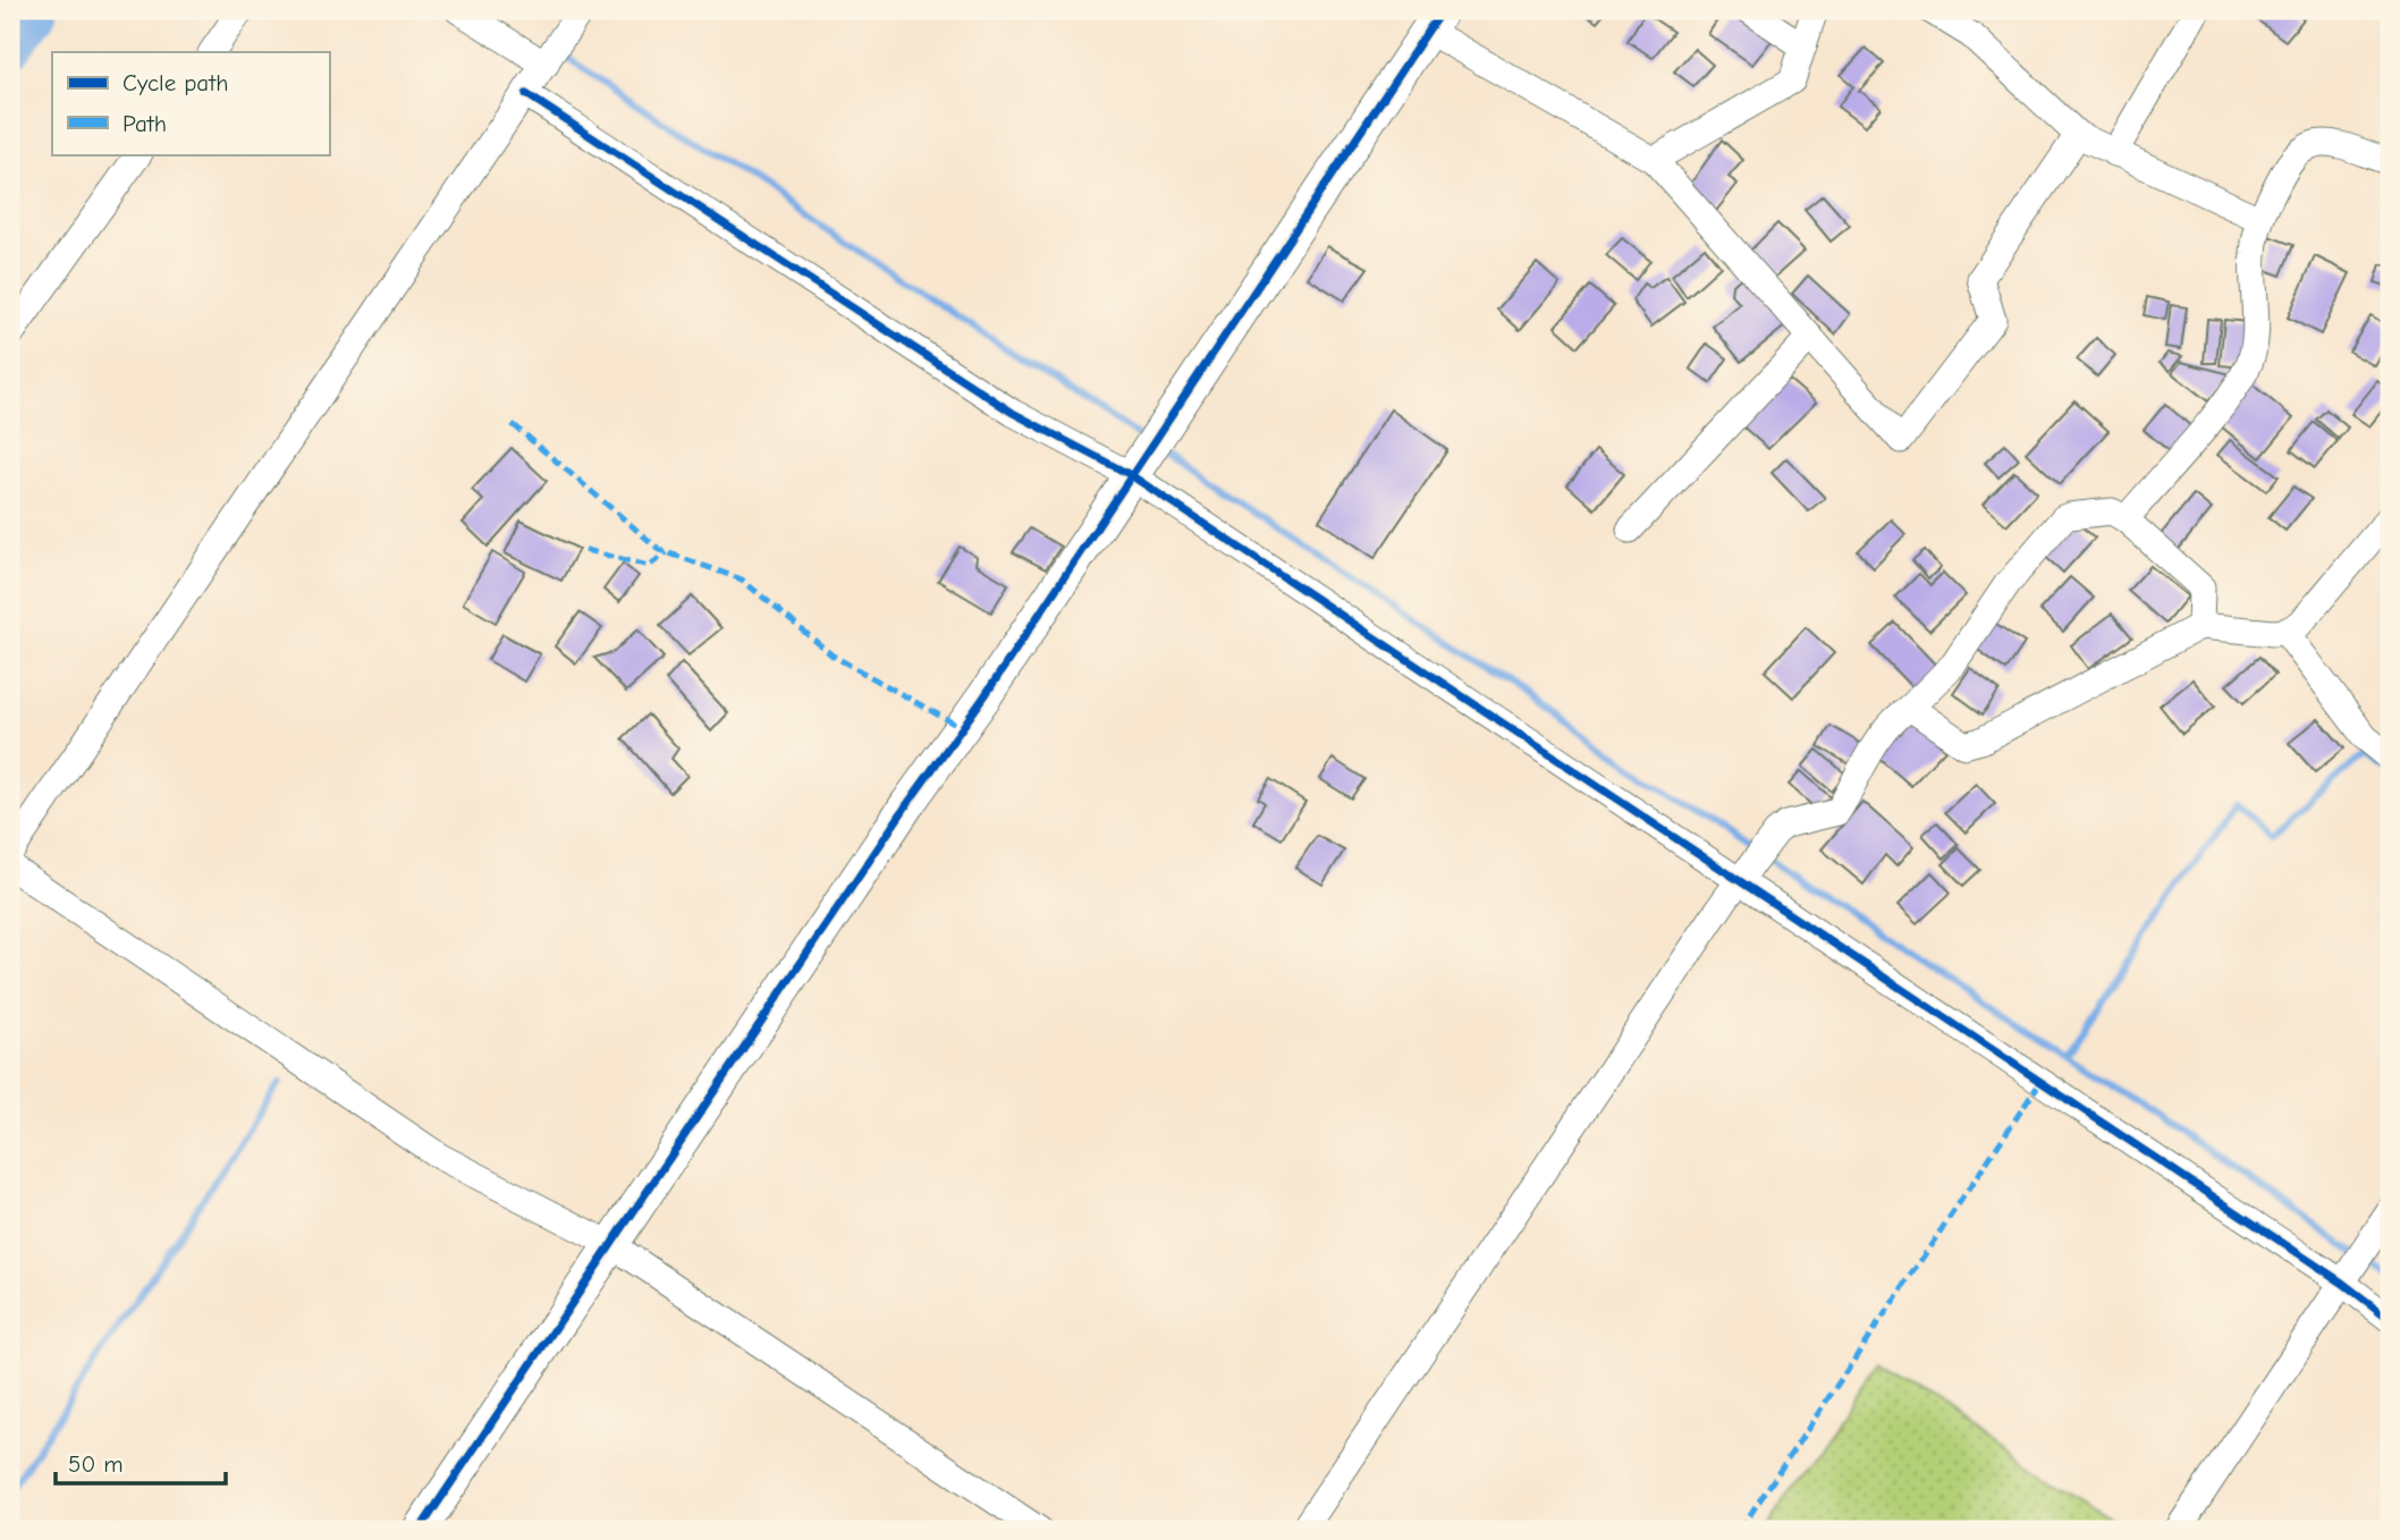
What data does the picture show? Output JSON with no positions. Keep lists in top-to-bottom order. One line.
{"legend":["Cycle path","Path"],"scale_bar":"50 m"}
